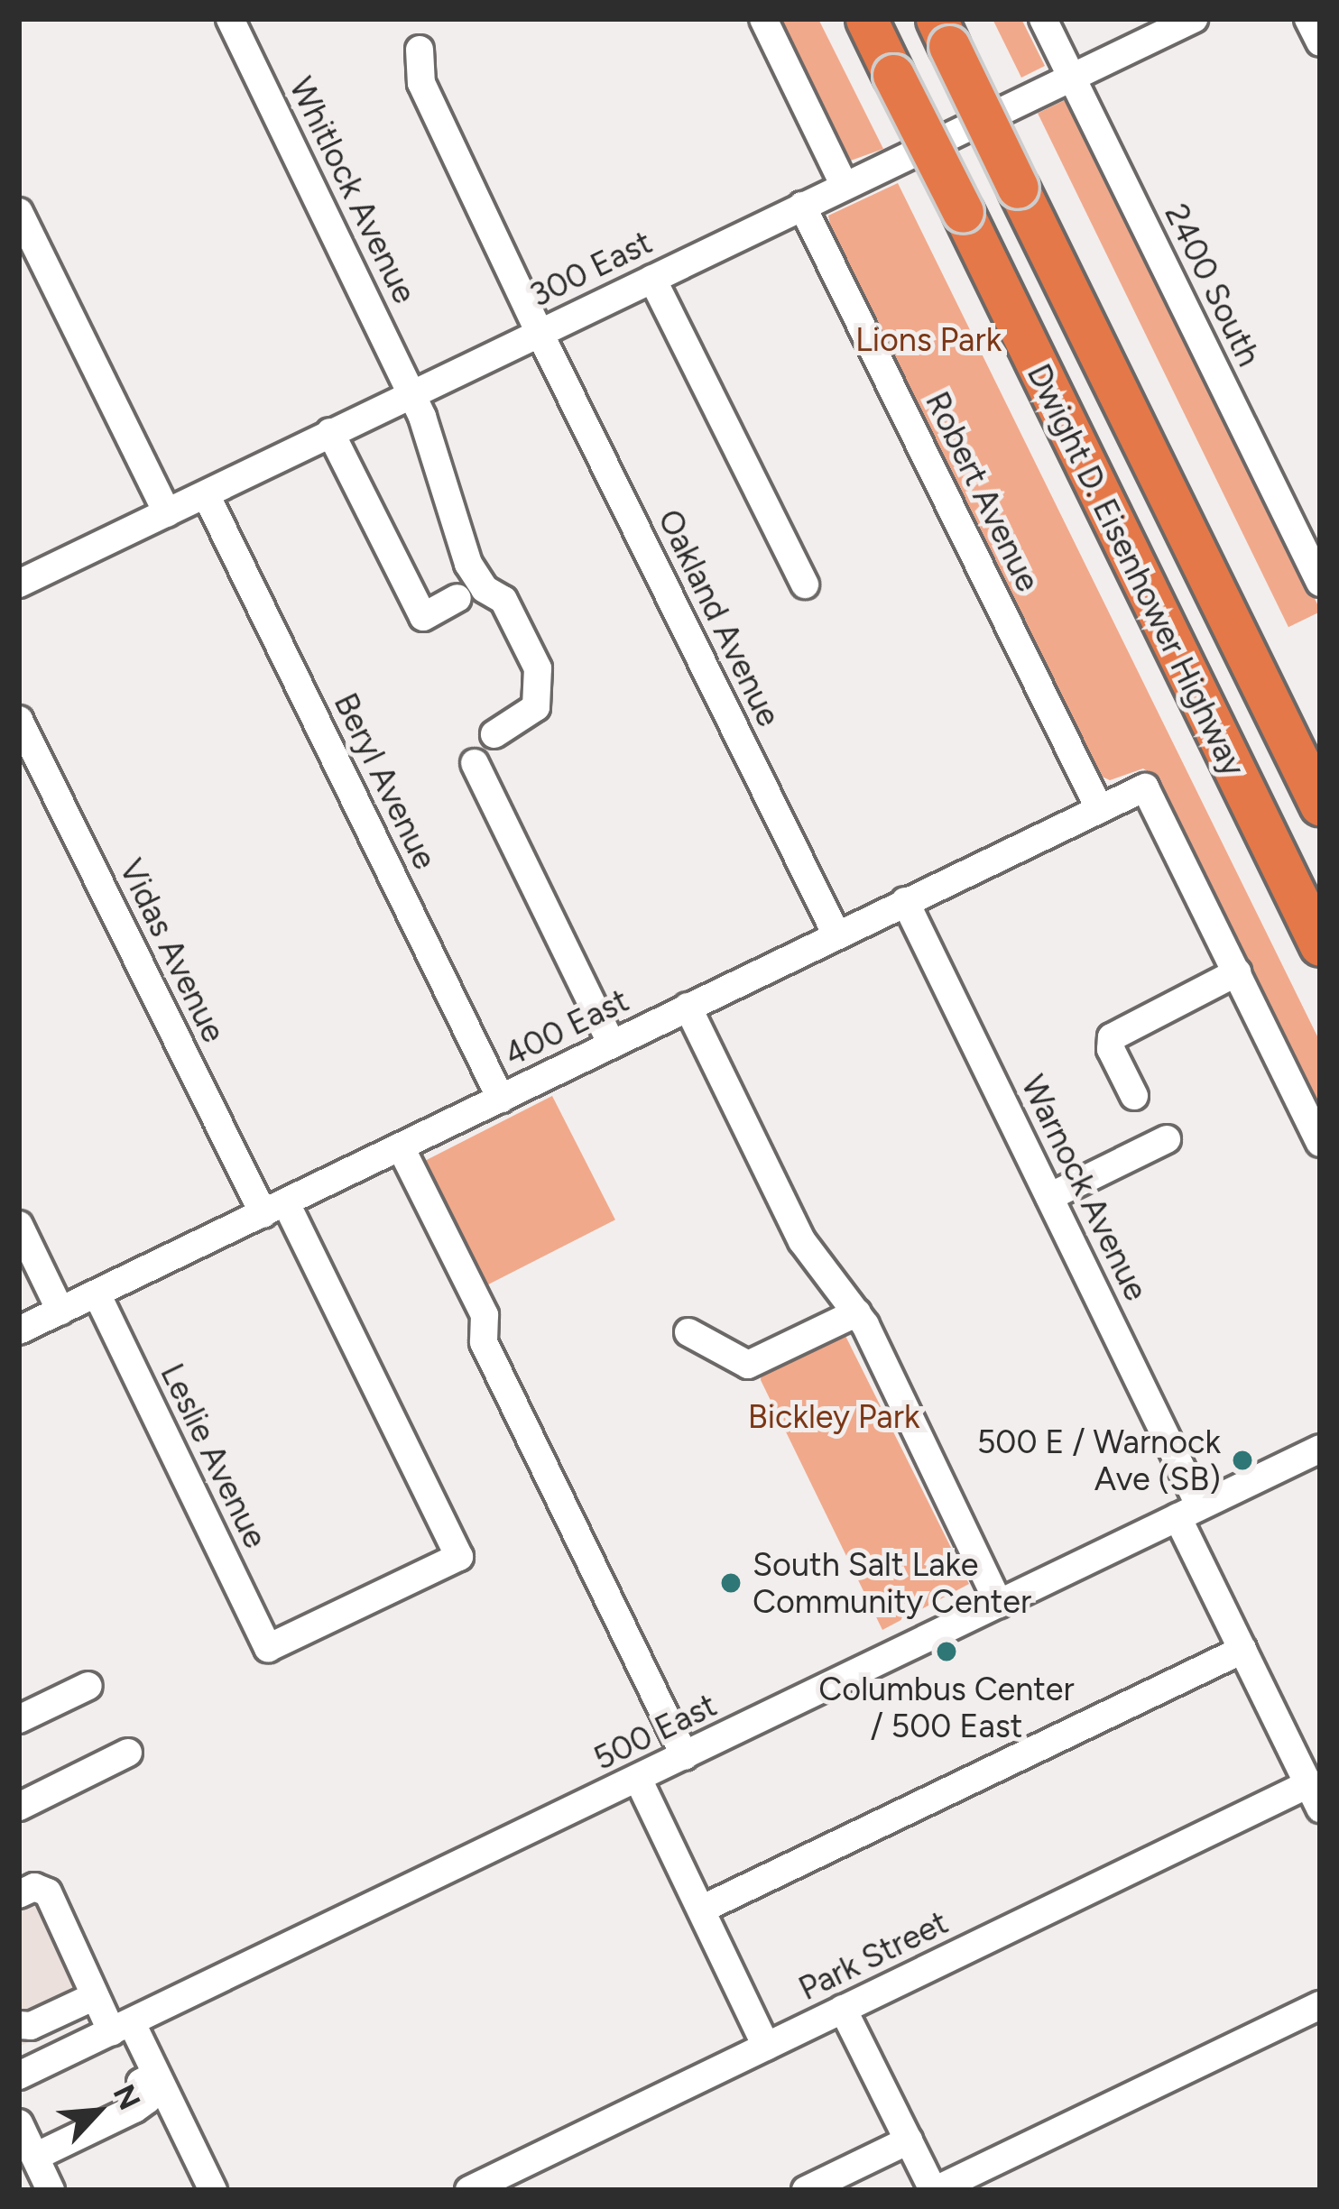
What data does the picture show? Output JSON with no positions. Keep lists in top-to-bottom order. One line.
{"streets":{"highway":["Dwight D. Eisenhower Highway"],"street":["Whitlock Avenue","300 East","2400 South","Robert Avenue","Oakland Avenue","Beryl Avenue","Vidas Avenue","400 East","Warnock Avenue","Leslie Avenue","500 East","Park Street"]},"crossings":[["Whitlock Avenue","300 East"],["300 East","2400 South"],["300 East","Robert Avenue"],["300 East","Oakland Avenue"],["300 East","Beryl Avenue"],["Robert Avenue","400 East"],["Oakland Avenue","400 East"],["Beryl Avenue","400 East"],["Vidas Avenue","400 East"],["Vidas Avenue","Leslie Avenue"],["400 East","Warnock Avenue"],["400 East","Leslie Avenue"],["Warnock Avenue","500 East"],["Warnock Avenue","Park Street"]],"parks":["Lions Park","Bickley Park"],"places":["500 E / Warnock Ave (SB)","South Salt Lake Community Center","Columbus Center / 500 East"],"north":"top right"}
